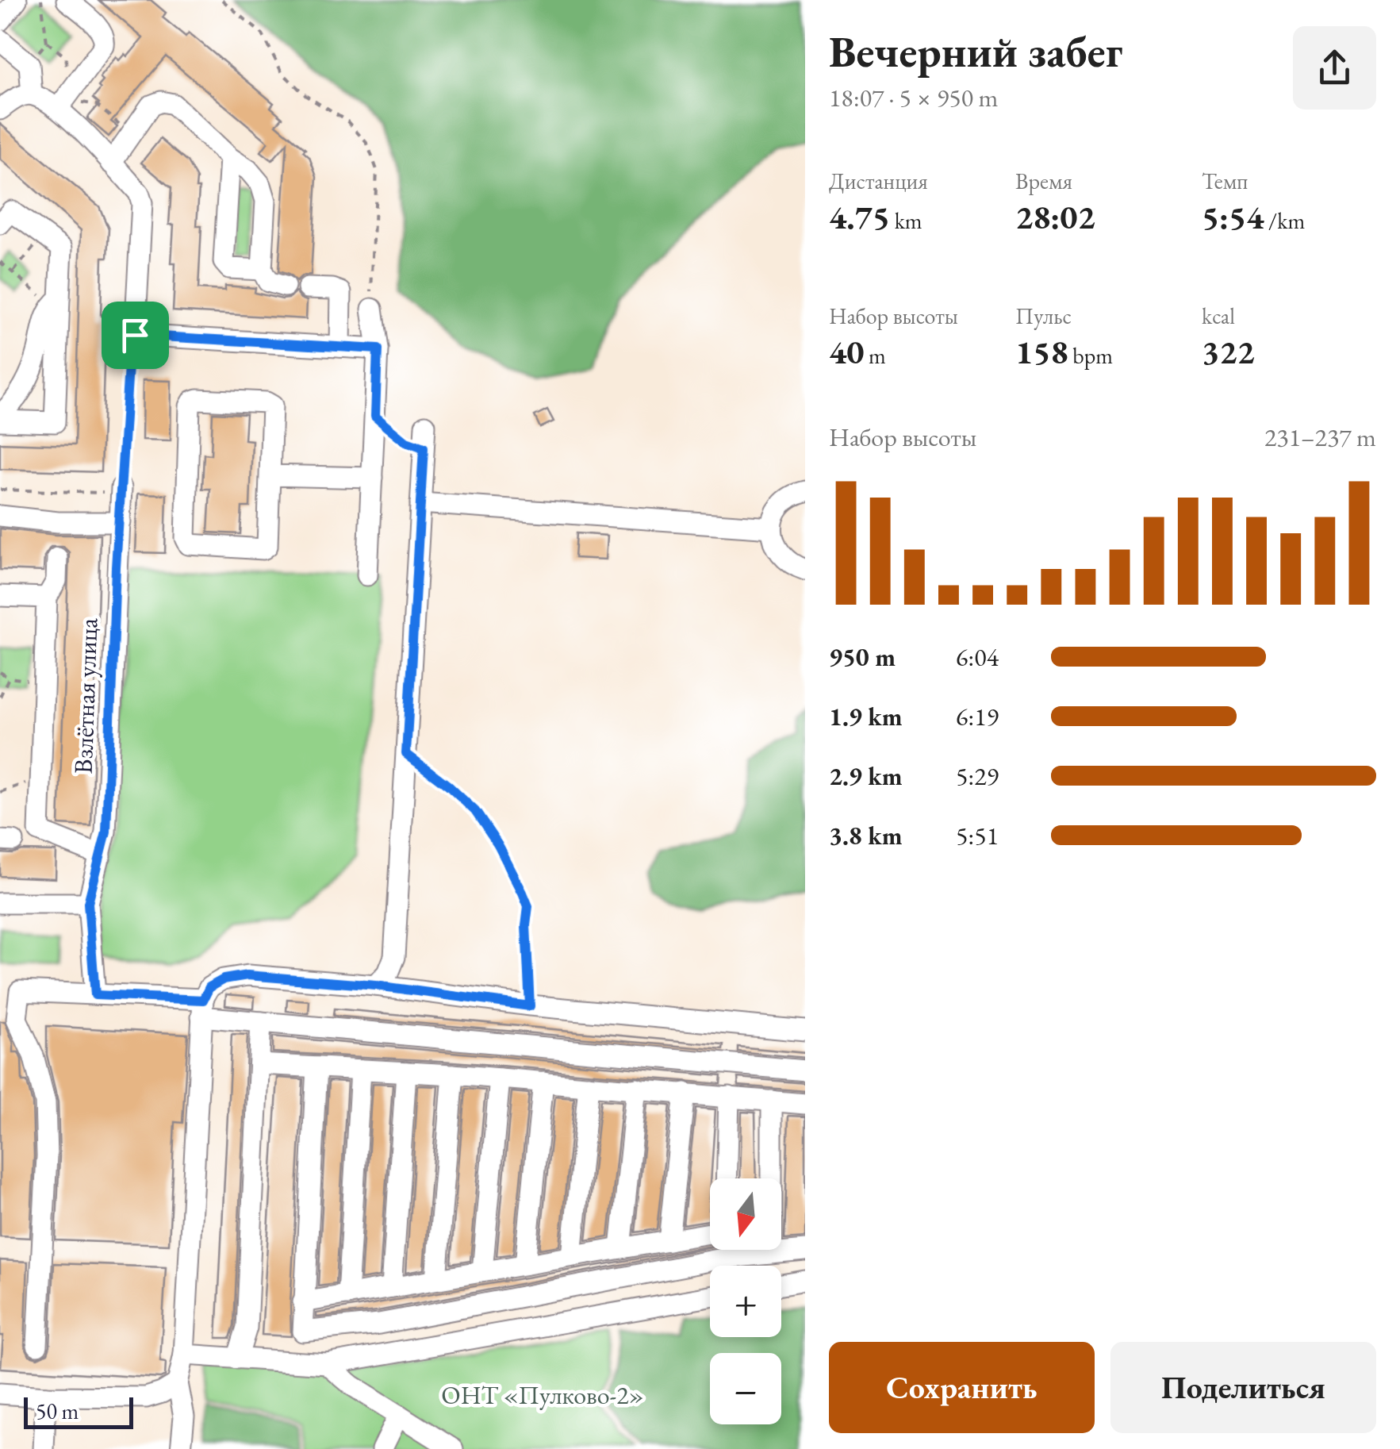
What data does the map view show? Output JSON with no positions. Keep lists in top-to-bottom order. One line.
{"streets":{"street":["Взлётная улица"]},"parks":["ОНТ «Пулково-2»"],"scale_bar":"50 m","north":"bottom","page":{"heading":["Вечерний забег","18:07 · 5 × 950 m"],"stats":[["Дистанция","4.75 km"],["Время","28:02"],["Темп","5:54 /km"],["Набор высоты","40 m"],["Пульс","158 bpm"],["kcal","322"]],"chart":["Набор высоты","231–237 m"],"list":[{"name":"950 m","note":"6:04"},{"name":"1.9 km","note":"6:19"},{"name":"2.9 km","note":"5:29"},{"name":"3.8 km","note":"5:51"}],"map_buttons":["+","−"],"buttons":["Сохранить","Поделиться"],"scale":"50 m"}}
